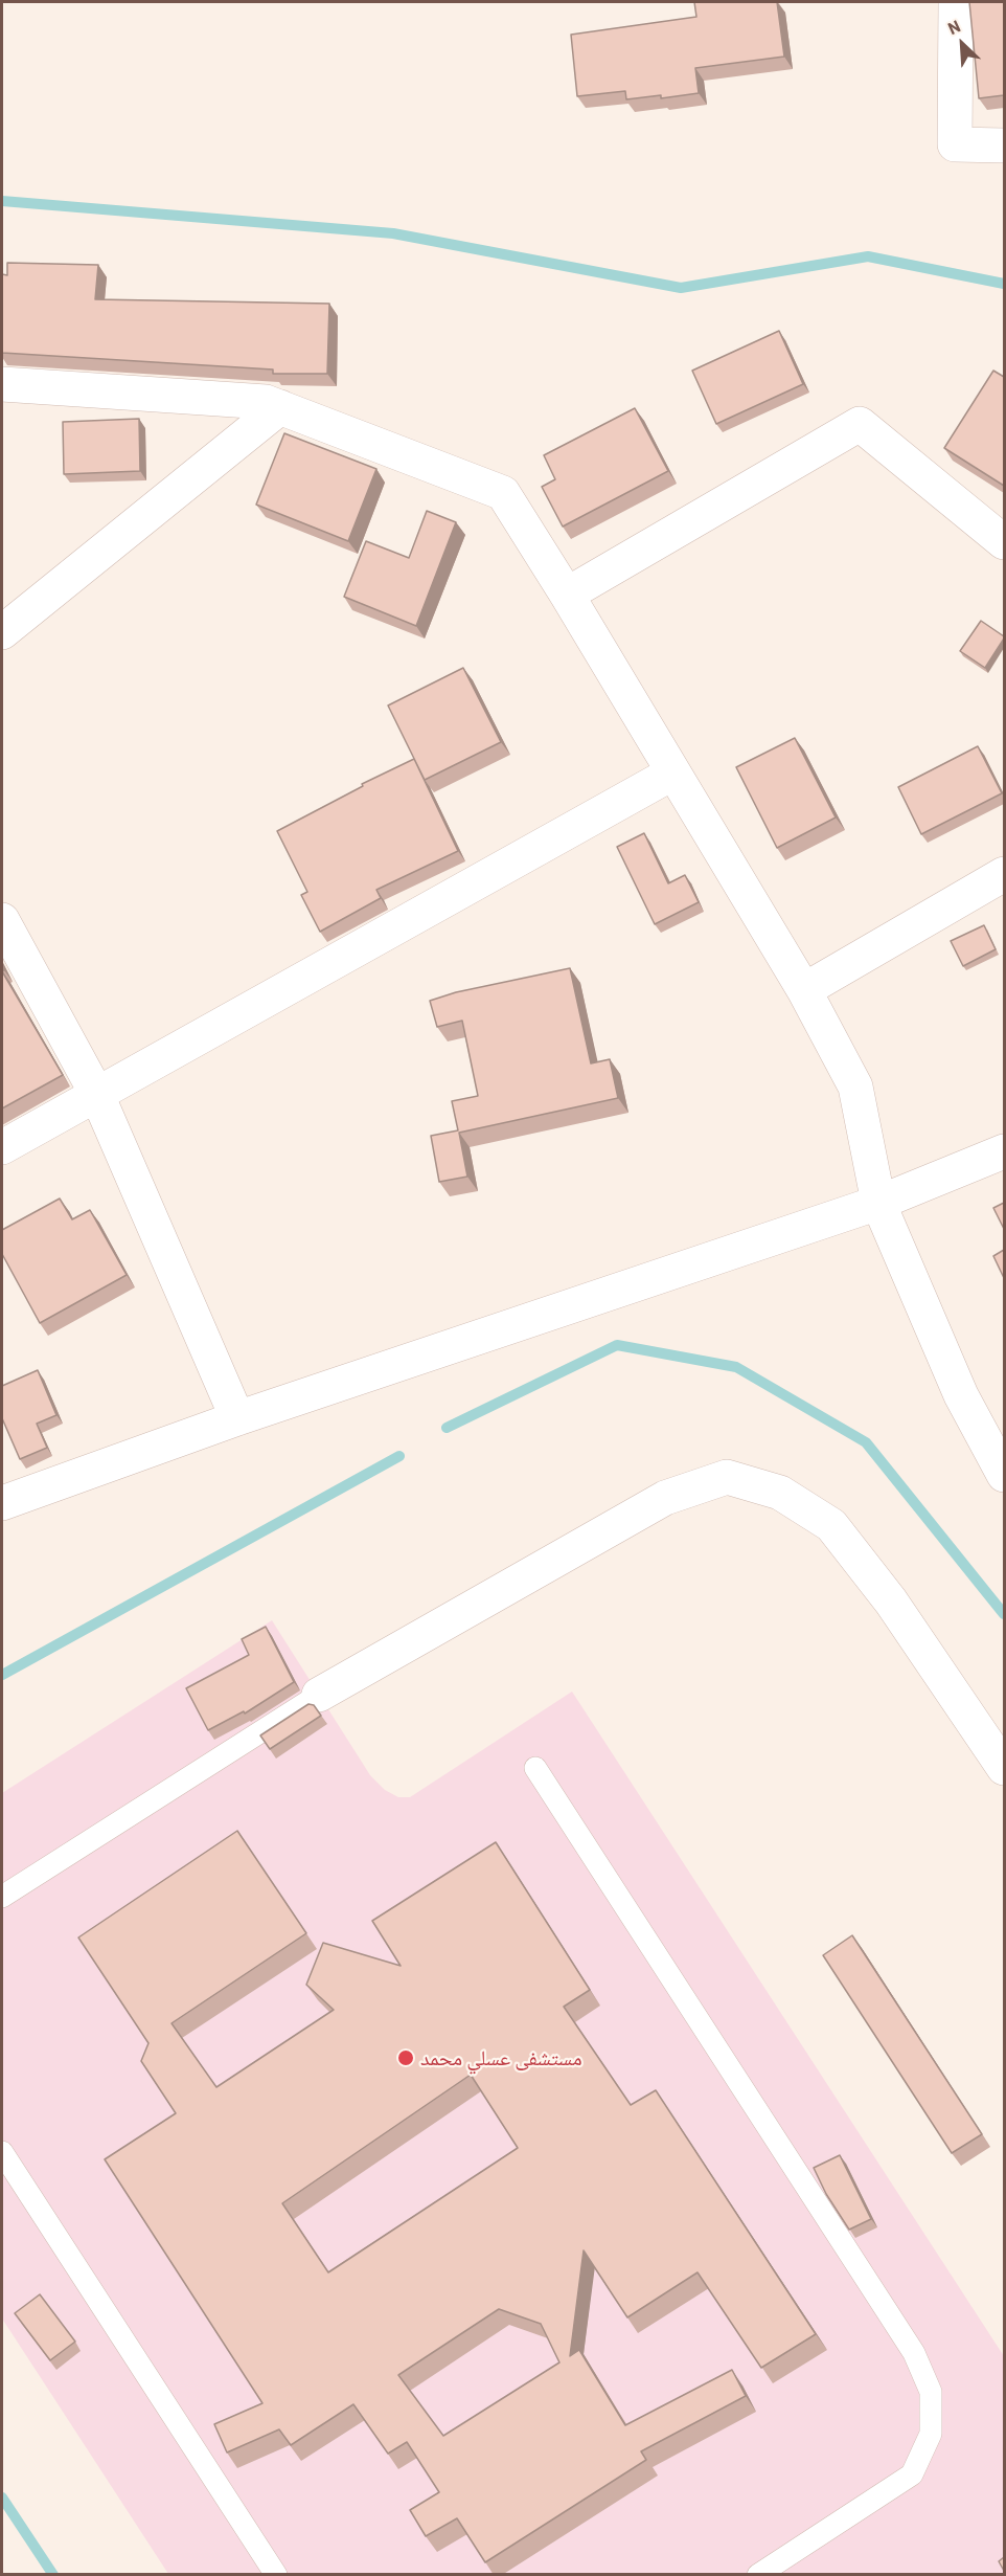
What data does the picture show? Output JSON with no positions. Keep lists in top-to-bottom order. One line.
{"places":["مستشفى عسلي محمد"],"north":"top left"}
